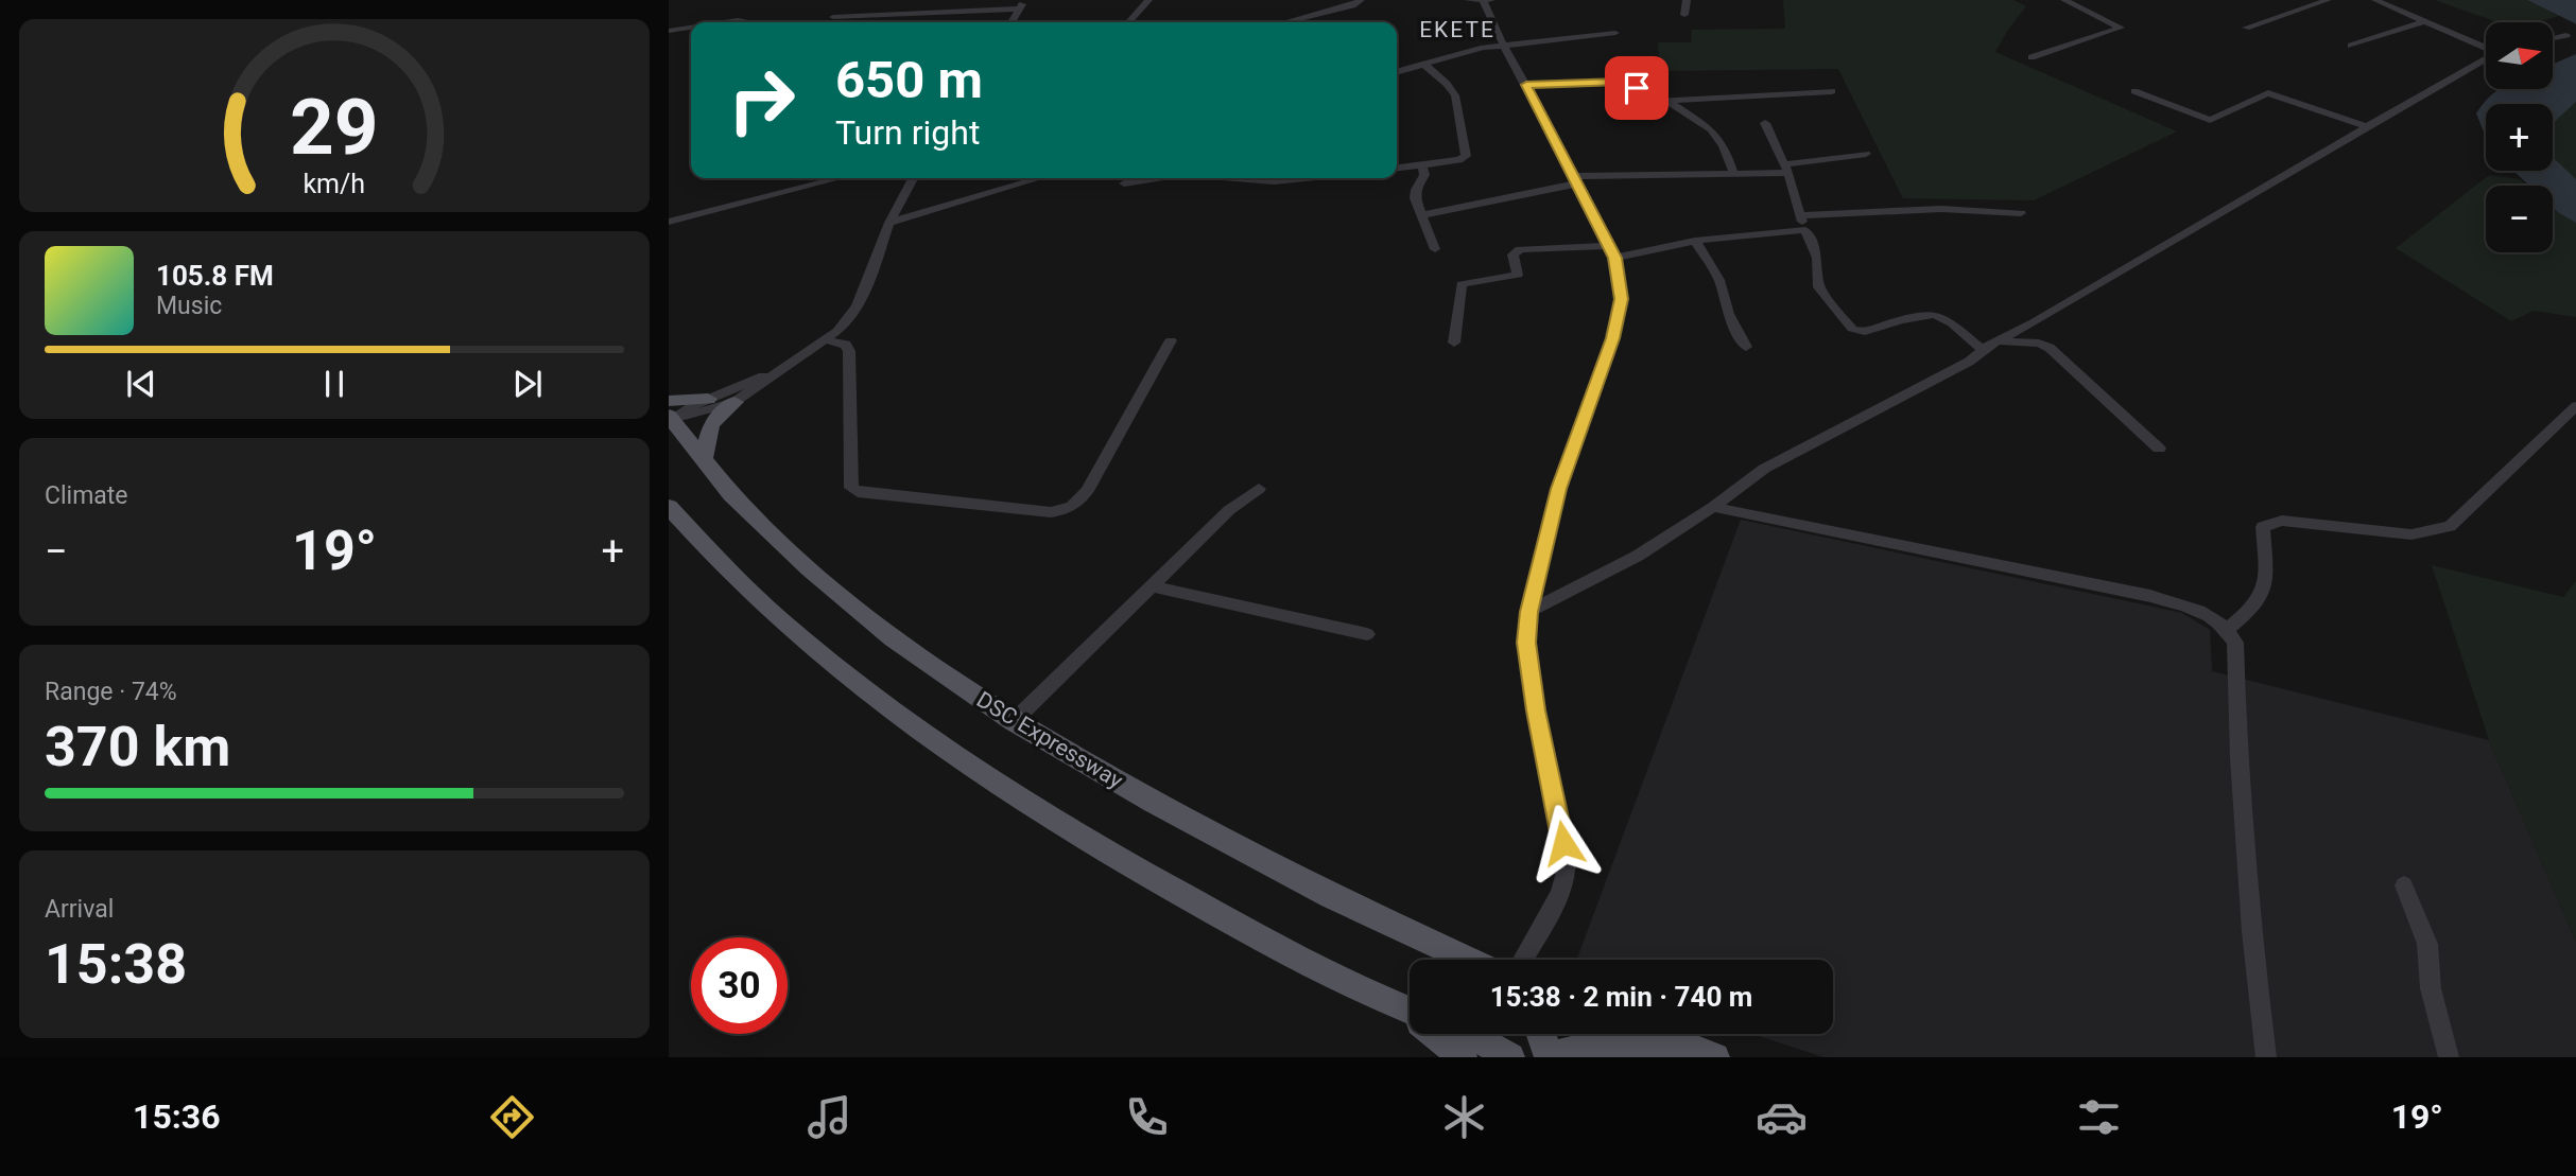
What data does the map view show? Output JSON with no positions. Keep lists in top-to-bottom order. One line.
{"streets":{"main road":["DSC Expressway"]},"districts":["EKETE"],"north":"right","page":{"map_buttons":["+","−"],"turn":["650 m","Turn right"],"song":["105.8 FM","Music"],"tile":["Climate",["Range · 74%","370 km"],["Arrival","15:38"]],"heat":["−","19°","+"],"limit":"30","trip":"15:38 · 2 min · 740 m","tabs":["15:36","19°"],"gauge":["29","km/h"]}}
